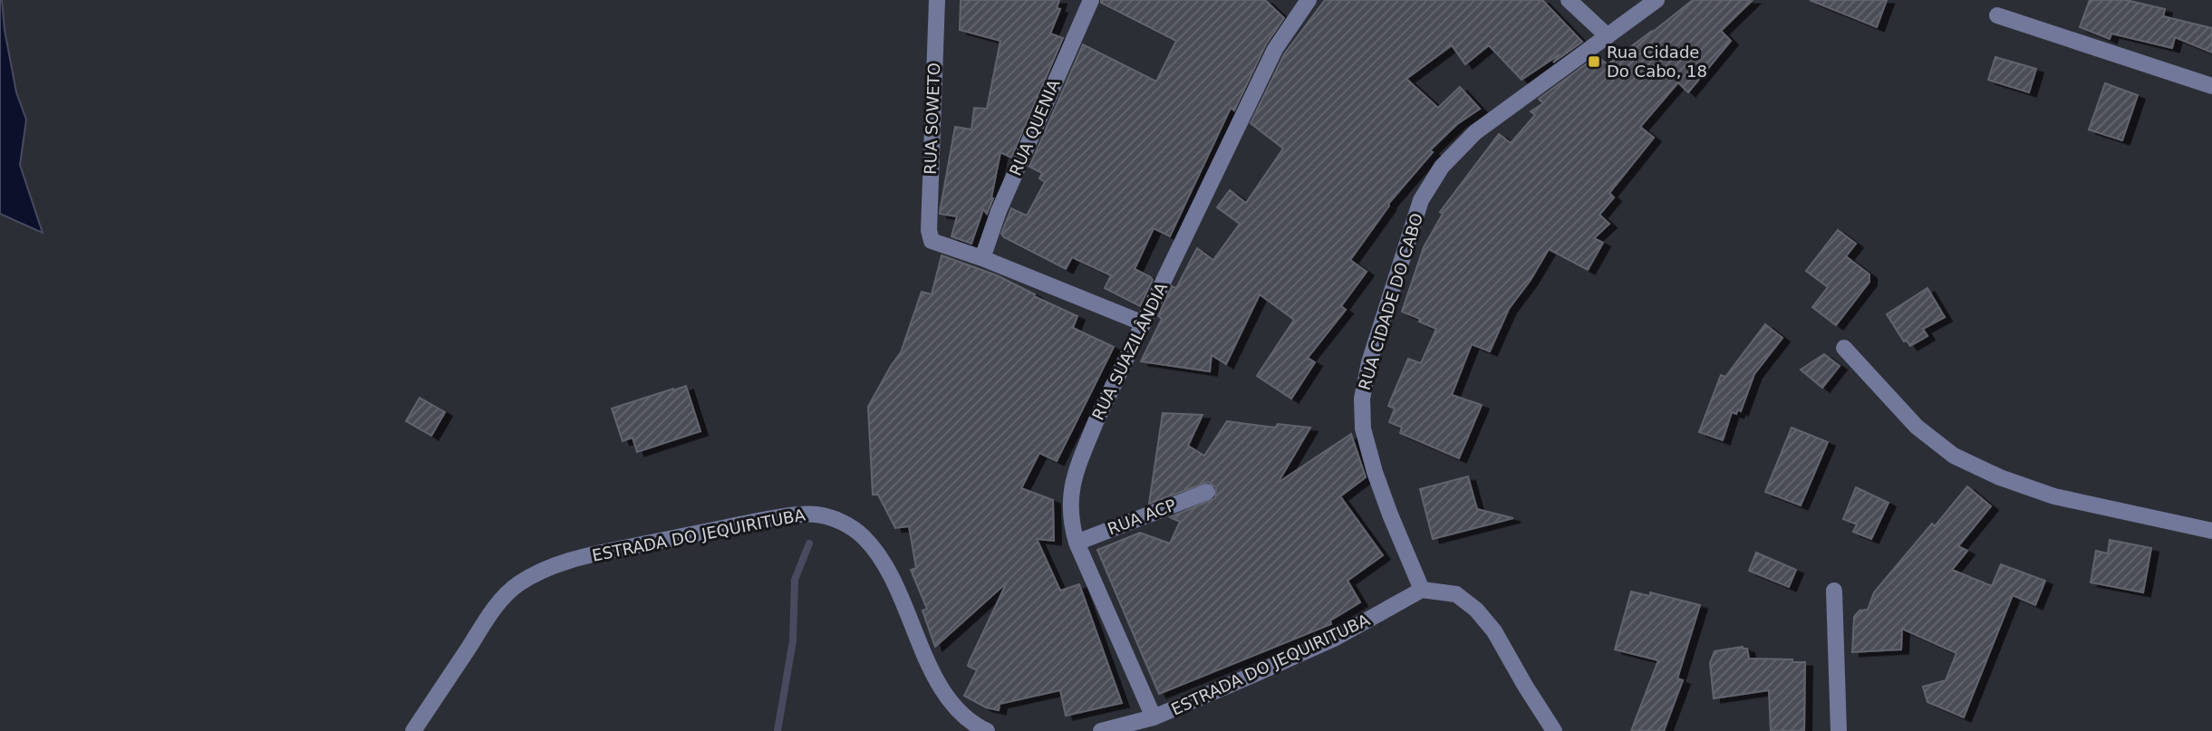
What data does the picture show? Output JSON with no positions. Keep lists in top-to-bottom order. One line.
{"streets":{"street":["RUA SOWETO","RUA QUENIA","RUA CIDADE DO CABO","RUA SUAZILÂNDIA","RUA ACP","ESTRADA DO JEQUIRITUBA"]},"crossings":[["RUA SOWETO","RUA QUENIA"],["RUA CIDADE DO CABO","ESTRADA DO JEQUIRITUBA"],["RUA SUAZILÂNDIA","RUA ACP"],["RUA SUAZILÂNDIA","ESTRADA DO JEQUIRITUBA"]],"places":{"transit":["Rua Cidade Do Cabo, 18"]}}
